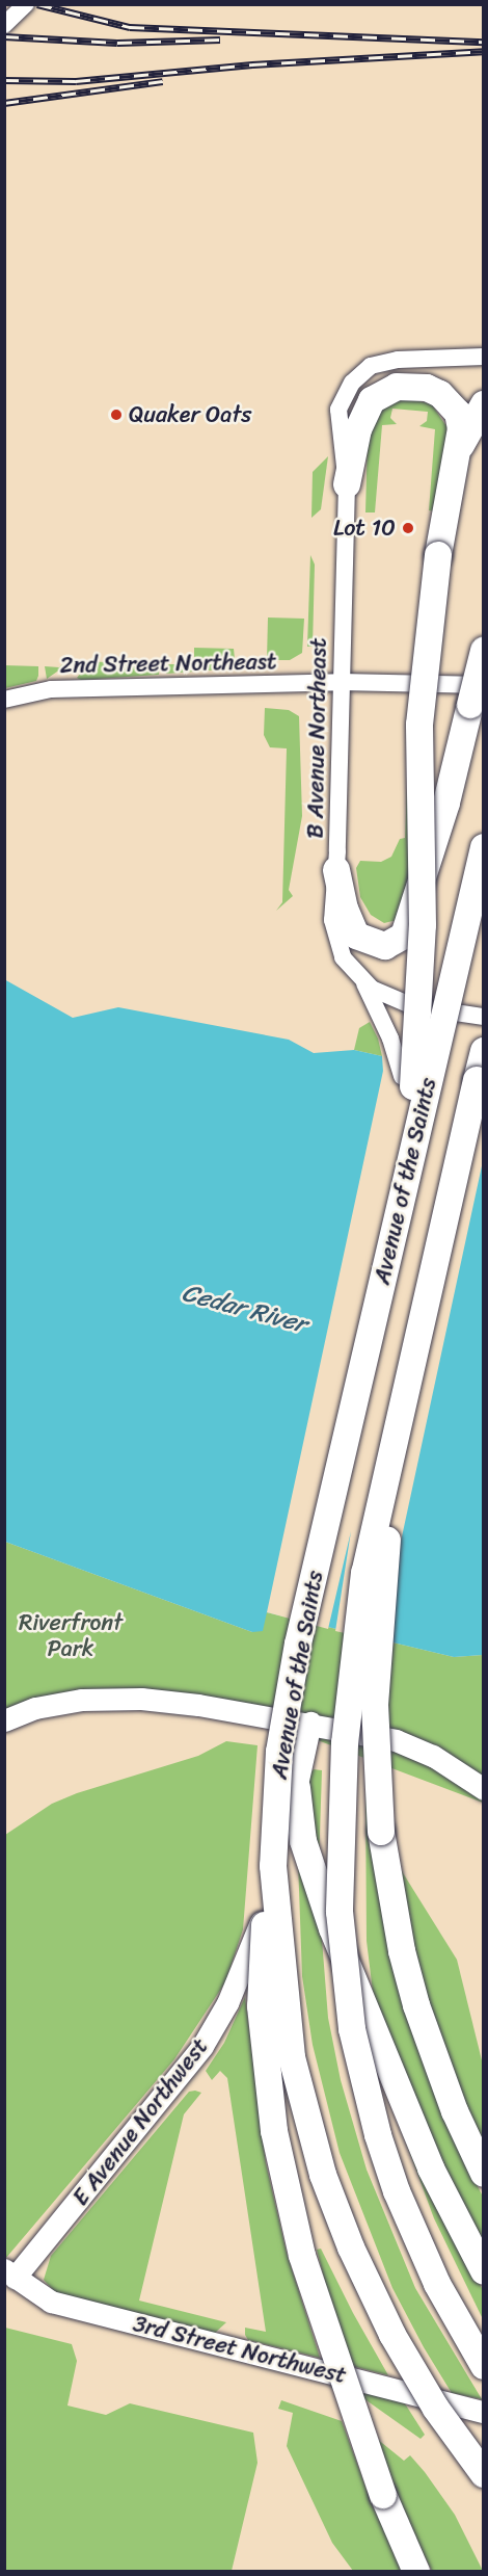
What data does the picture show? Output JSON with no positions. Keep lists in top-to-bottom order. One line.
{"streets":{"highway":["Avenue of the Saints"],"main road":["E Avenue Northwest","3rd Street Northwest"],"street":["2nd Street Northeast","B Avenue Northeast"]},"crossings":[["2nd Street Northeast","B Avenue Northeast"],["E Avenue Northwest","3rd Street Northwest"]],"water":["Cedar River"],"parks":["Riverfront Park"],"places":["Quaker Oats","Lot 10"]}
